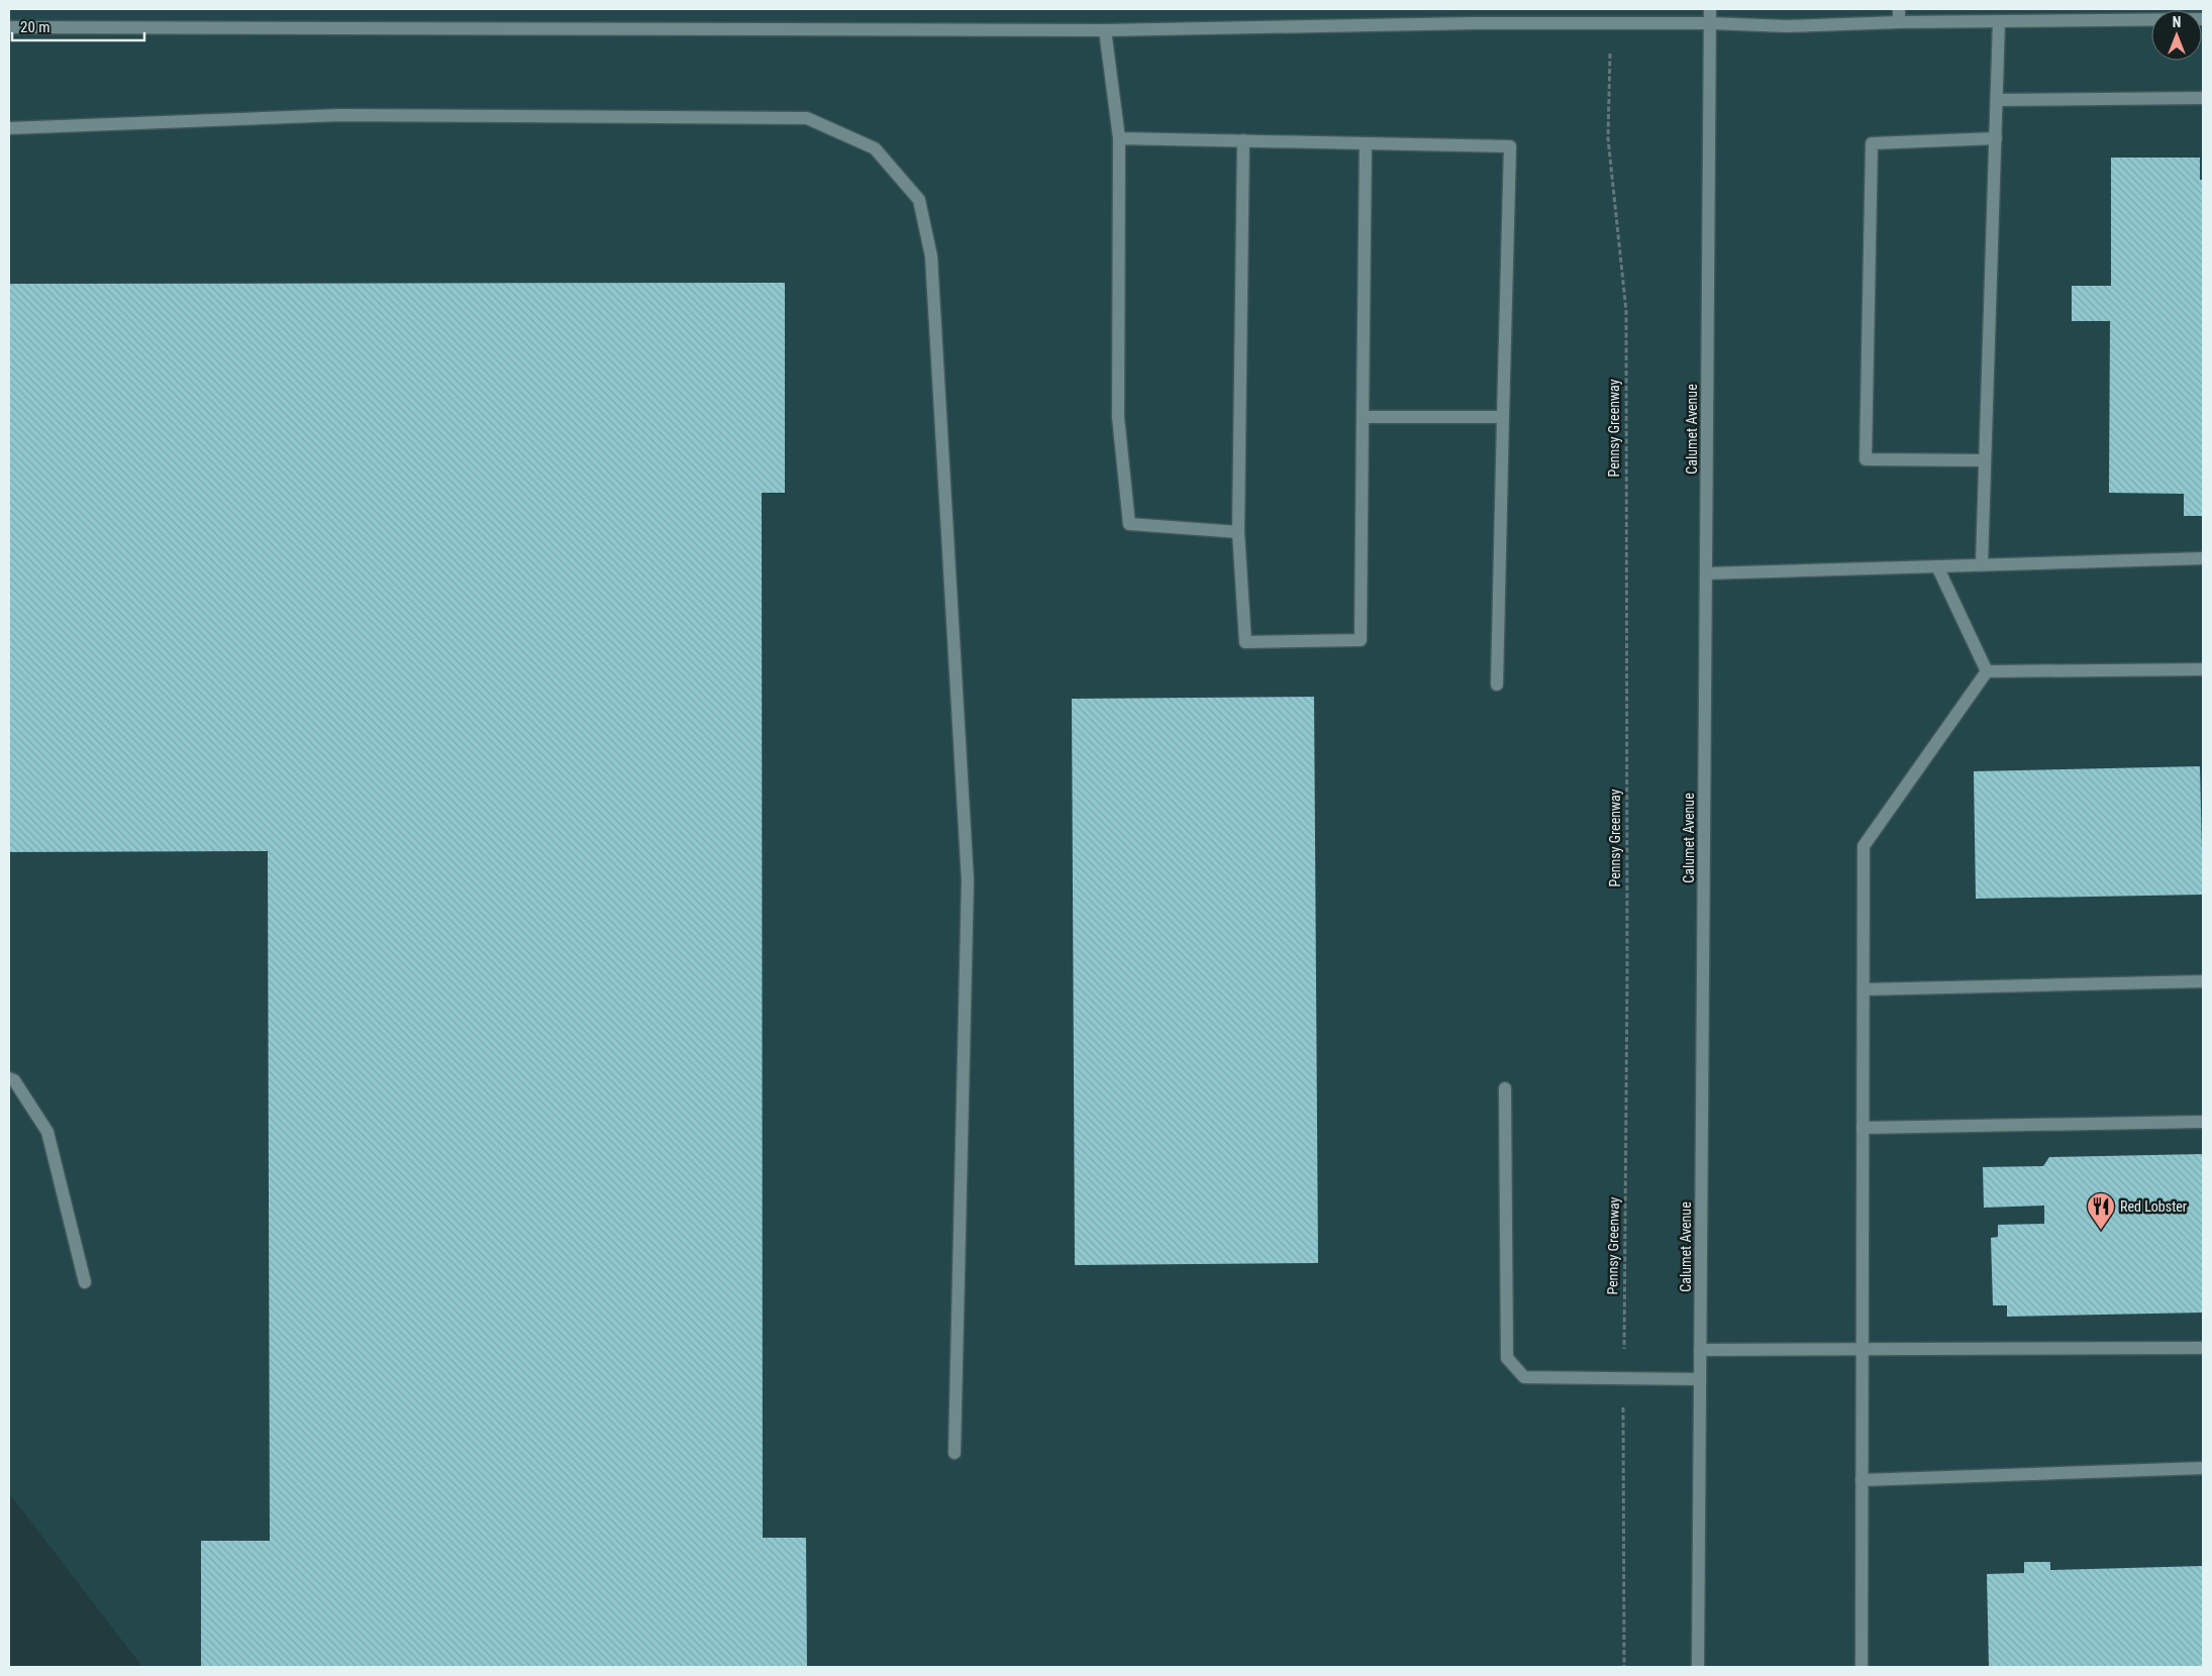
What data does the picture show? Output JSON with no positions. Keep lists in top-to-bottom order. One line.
{"streets":{"main road":["Calumet Avenue"],"path":["Pennsy Greenway"]},"places":{"restaurant":["Red Lobster"]},"scale_bar":"20 m","north":"top"}
